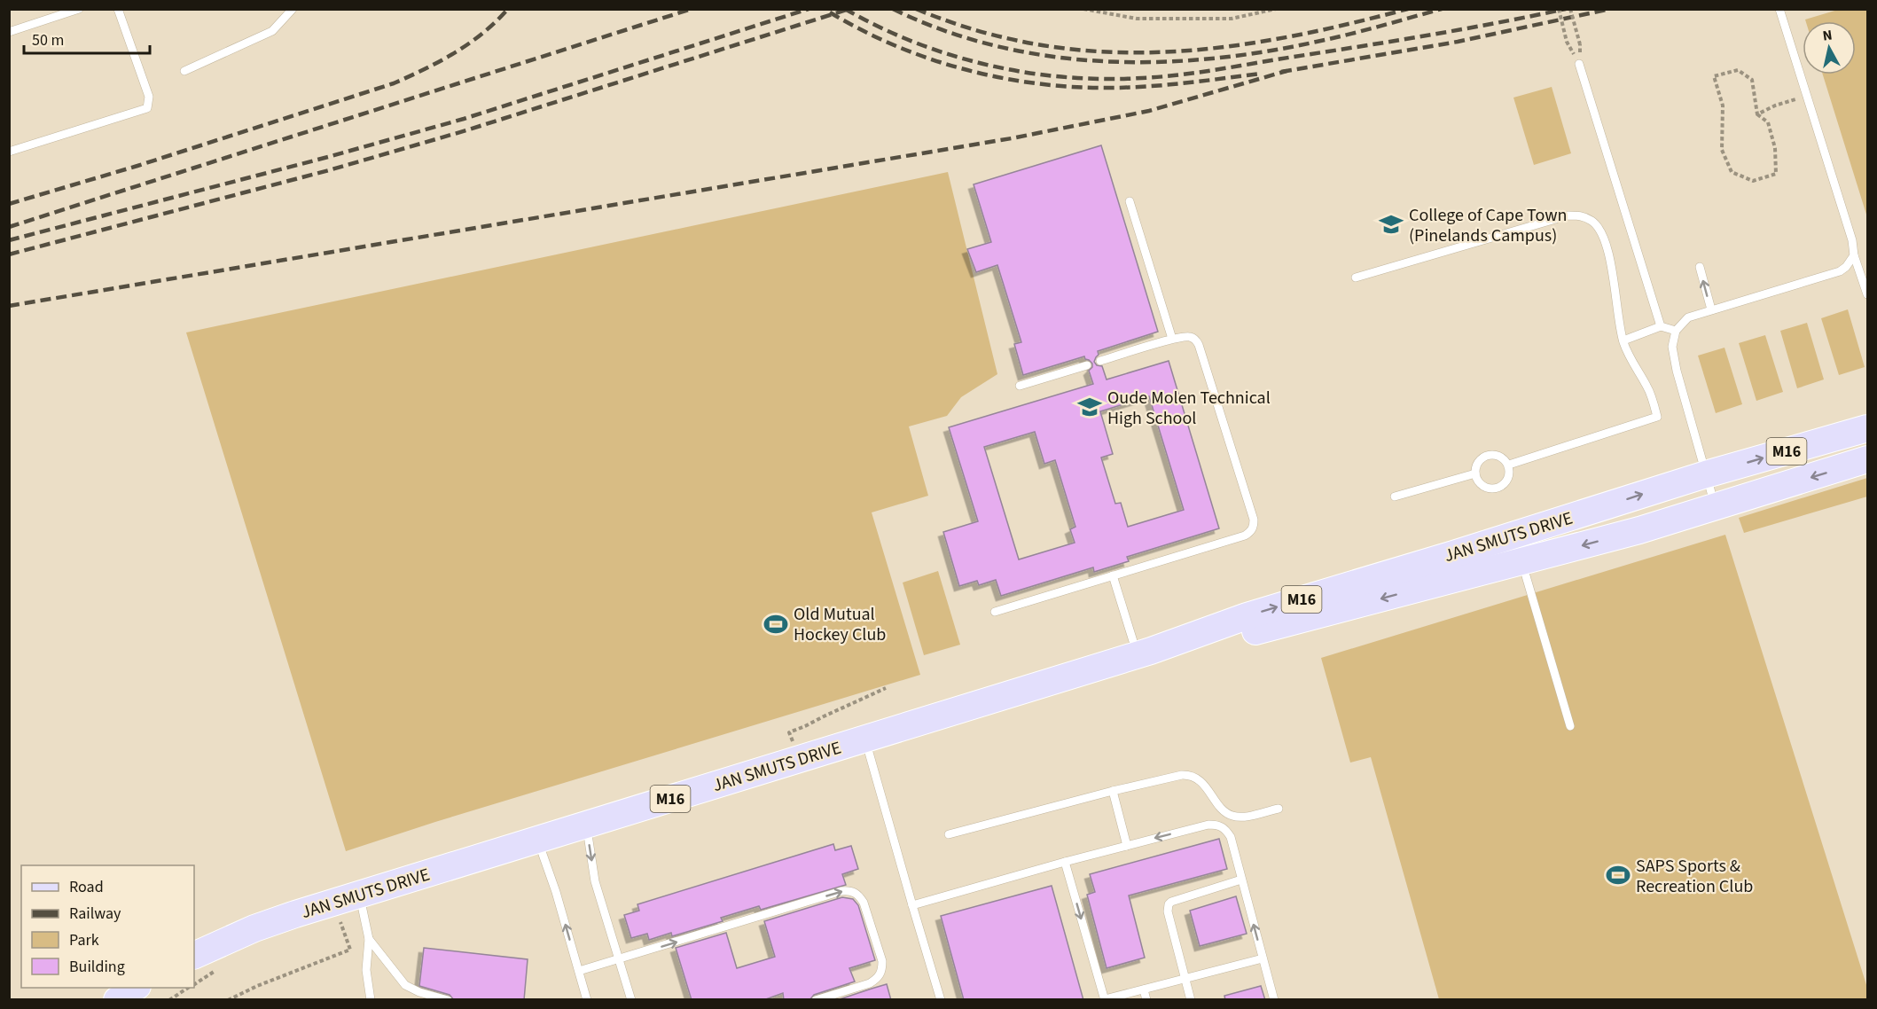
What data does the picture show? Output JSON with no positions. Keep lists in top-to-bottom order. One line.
{"streets":{"main road":["M16","JAN SMUTS DRIVE"]},"places":{"school or university":["College of Cape Town (Pinelands Campus)","Oude Molen Technical High School"],"sports":["Old Mutual Hockey Club","SAPS Sports & Recreation Club"]},"legend":["Road","Railway","Park","Building"],"scale_bar":"50 m","north":"top"}
